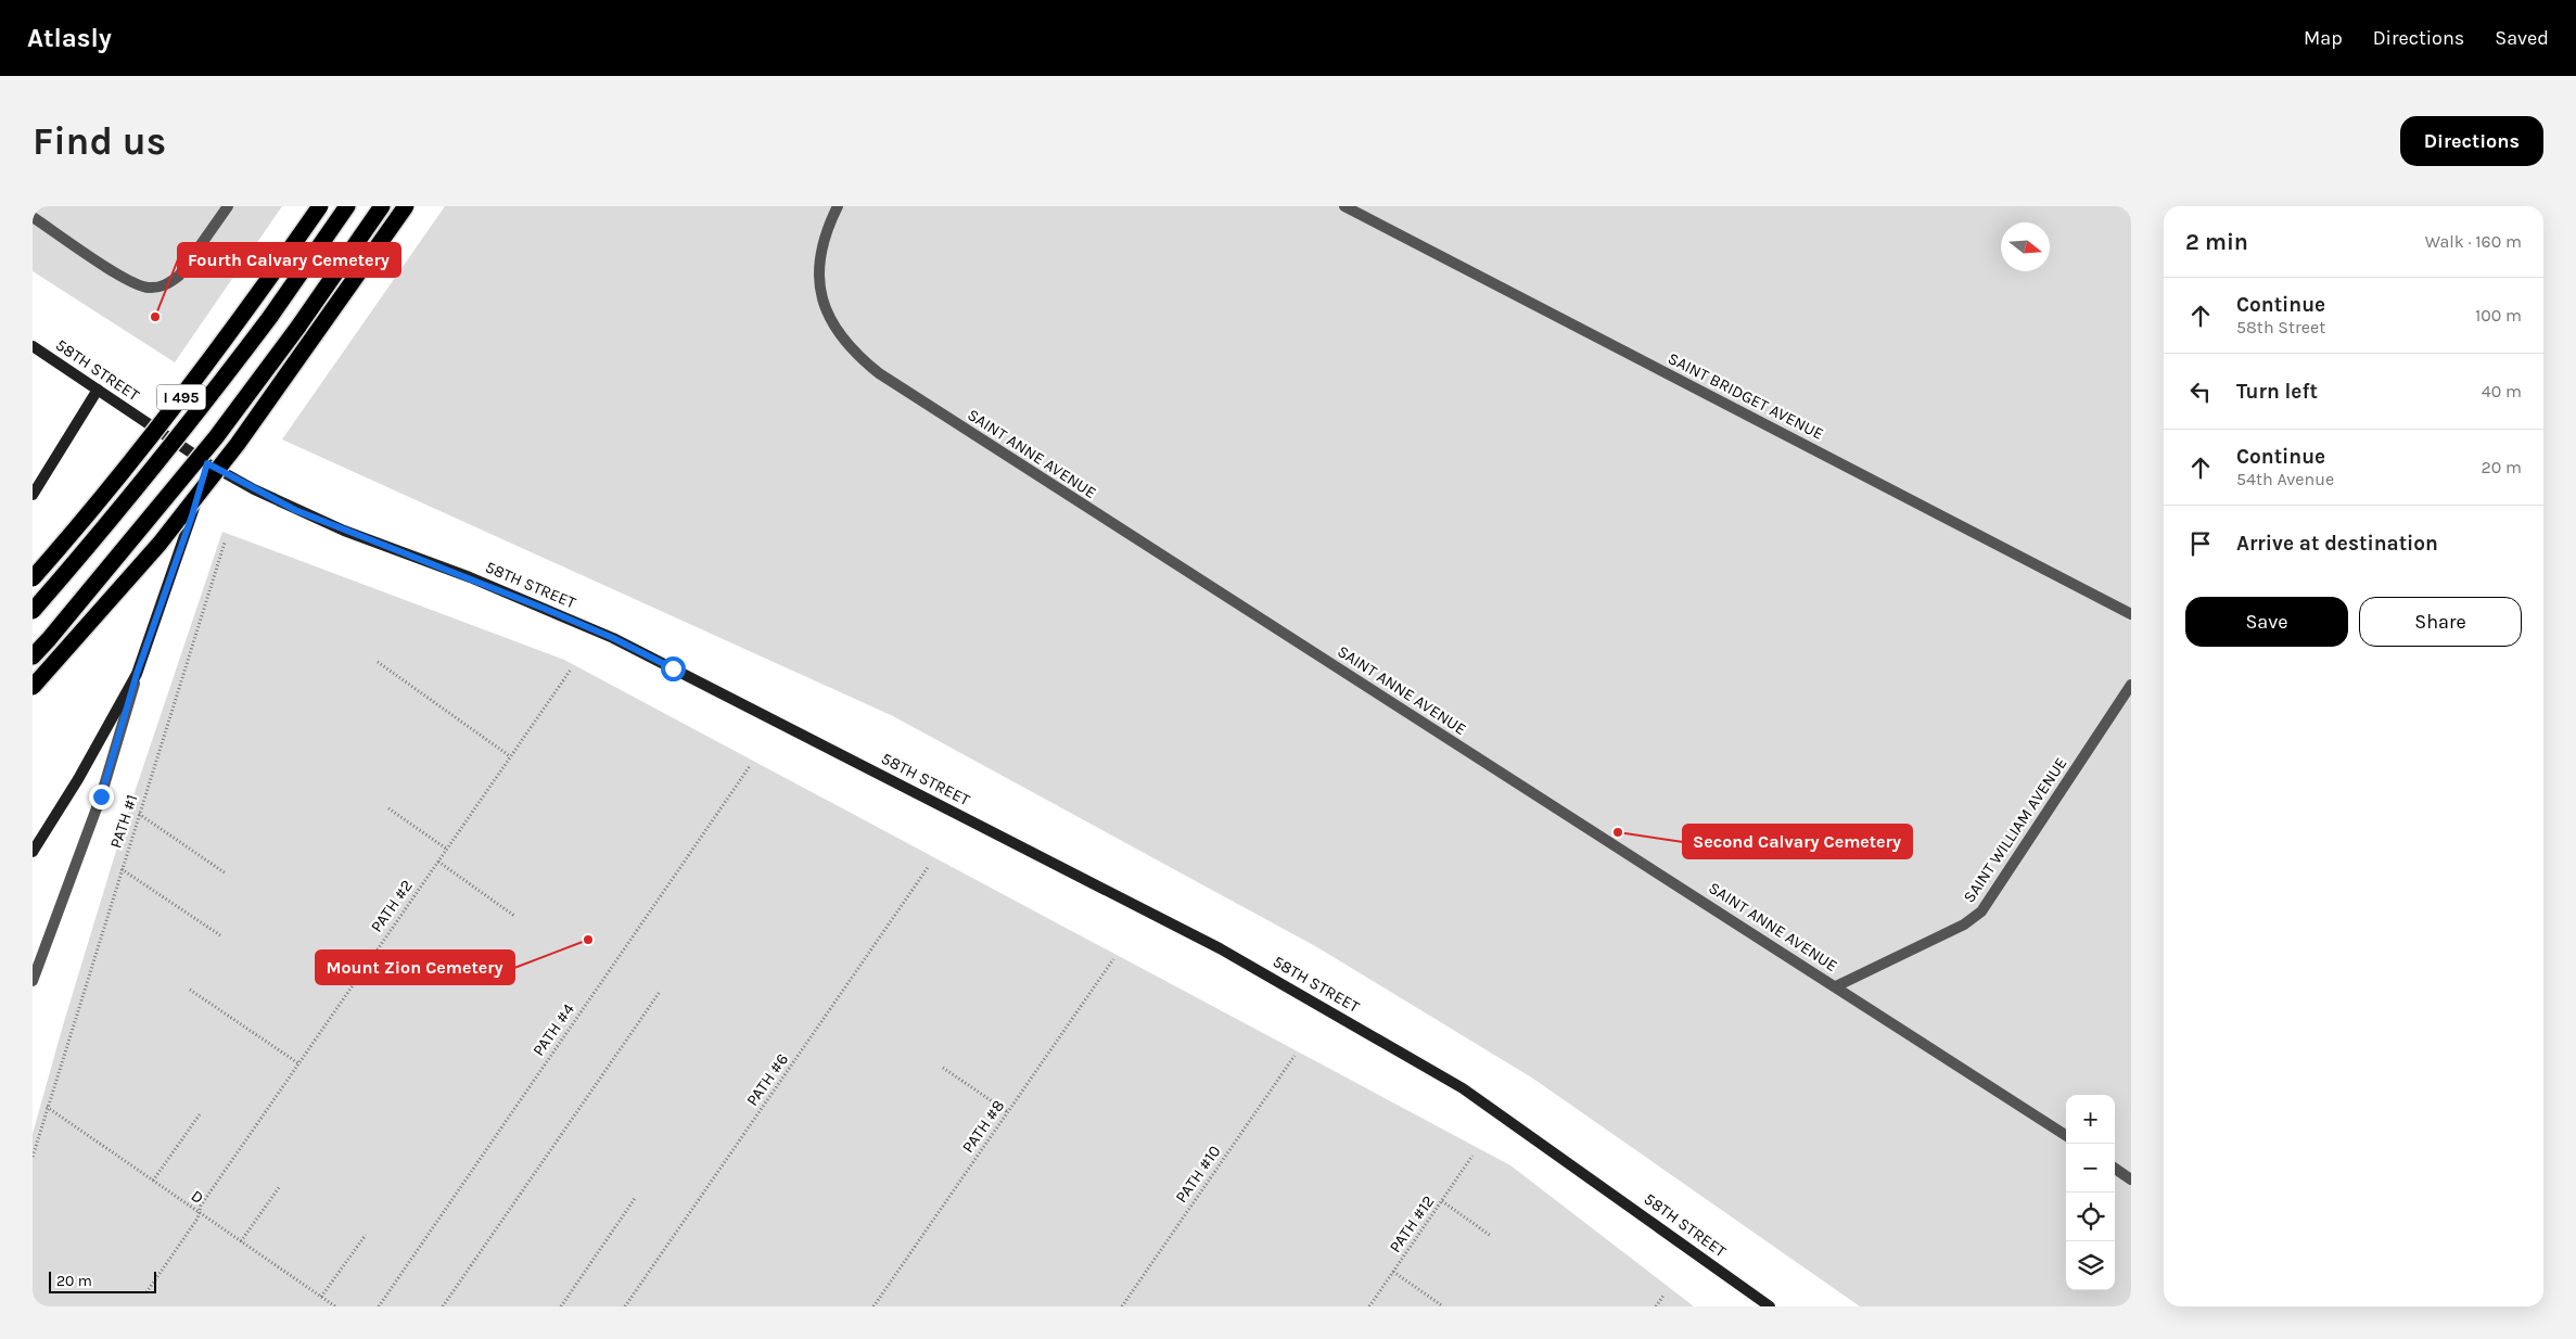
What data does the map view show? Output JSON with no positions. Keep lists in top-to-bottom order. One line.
{"streets":{"highway":["I 495"],"main road":["58TH STREET"],"street":["SAINT BRIDGET AVENUE","SAINT ANNE AVENUE","SAINT WILLIAM AVENUE"],"path":["PATH #1","PATH #2","PATH #4","PATH #6","PATH #8","PATH #10","D","PATH #12"]},"crossings":[["SAINT ANNE AVENUE","SAINT WILLIAM AVENUE"],["PATH #1","D"],["PATH #2","D"]],"places":["Fourth Calvary Cemetery","Second Calvary Cemetery","Mount Zion Cemetery"],"scale_bar":"20 m","north":"right","page":{"header":"Atlasly","nav":["Map","Directions","Saved"],"buttons":["Directions",["Save","Share"]],"title":"Find us","heading":["2 min","Walk · 160 m"],"list":[["Continue","58th Street","100 m"],["Turn left","40 m"],["Continue","54th Avenue","20 m"],"Arrive at destination"],"map_buttons":["+","−"],"scale":"20 m"}}
